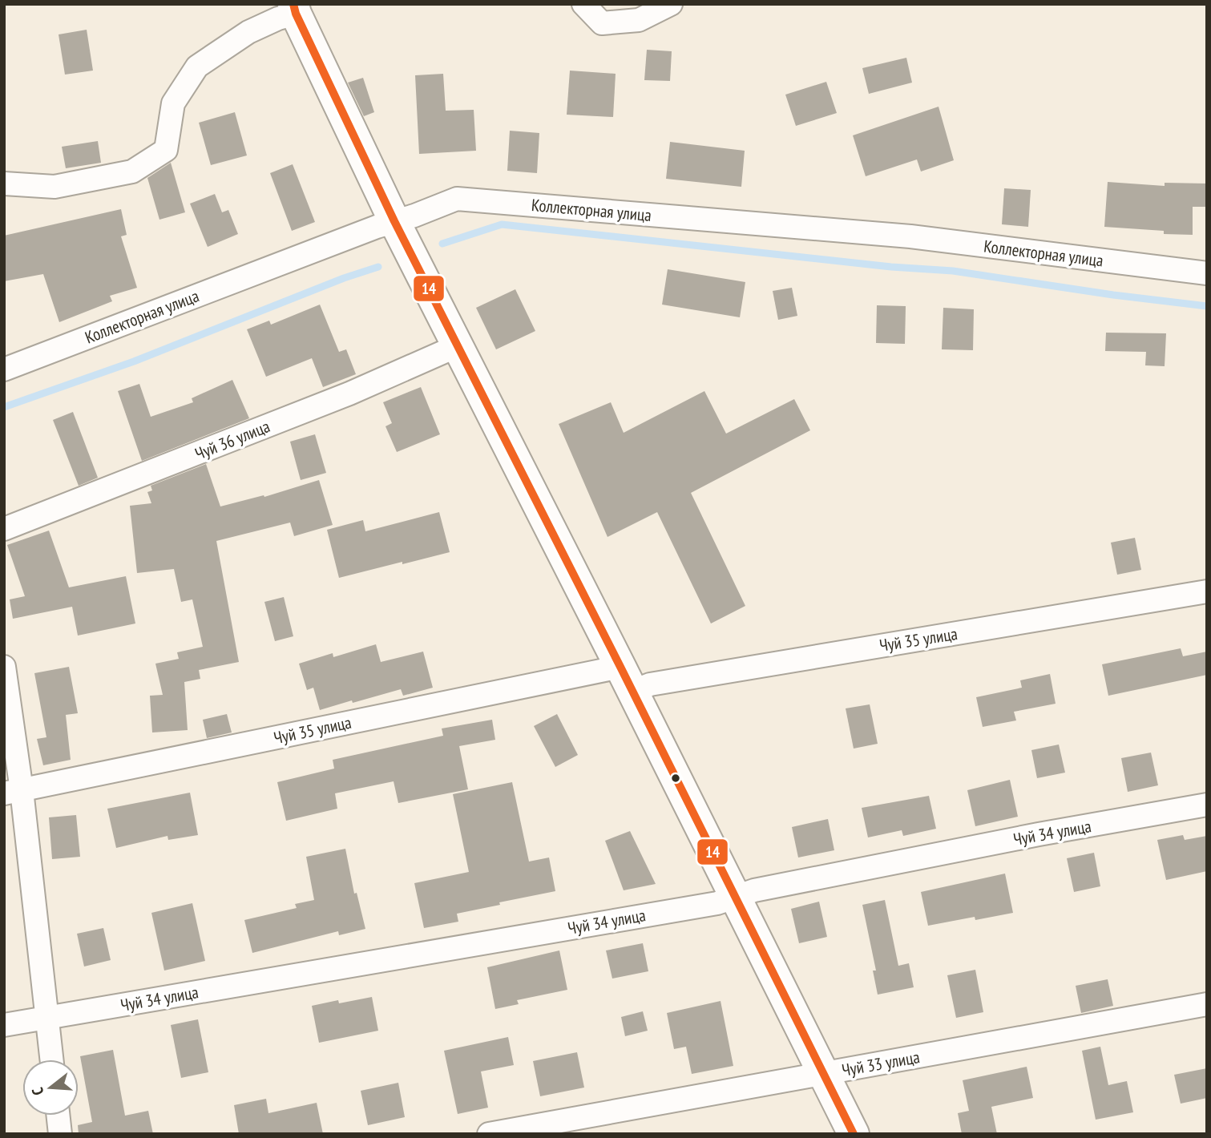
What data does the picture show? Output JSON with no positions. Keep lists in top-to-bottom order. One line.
{"streets":{"street":["Коллекторная улица","Чуй 36 улица","Чуй 35 улица","Чуй 34 улица","Чуй 33 улица"]},"lines":["transit line 14"],"north":"left"}
